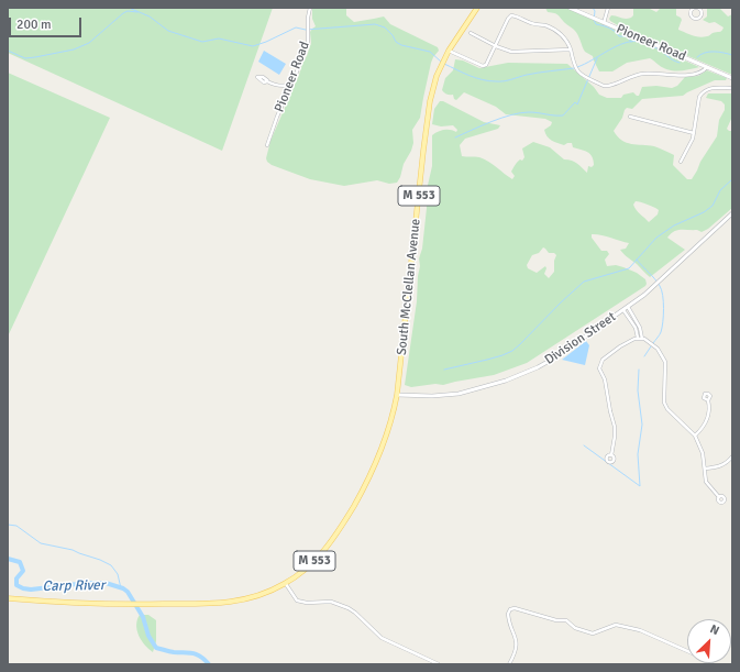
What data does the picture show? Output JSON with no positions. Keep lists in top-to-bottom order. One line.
{"streets":{"main road":["M 553","South McClellan Avenue"],"street":["Pioneer Road","Division Street"]},"crossings":[["M 553","South McClellan Avenue"],["M 553","Division Street"],["South McClellan Avenue","Division Street"]],"water":["Carp River"],"scale_bar":"200 m","north":"top right"}
